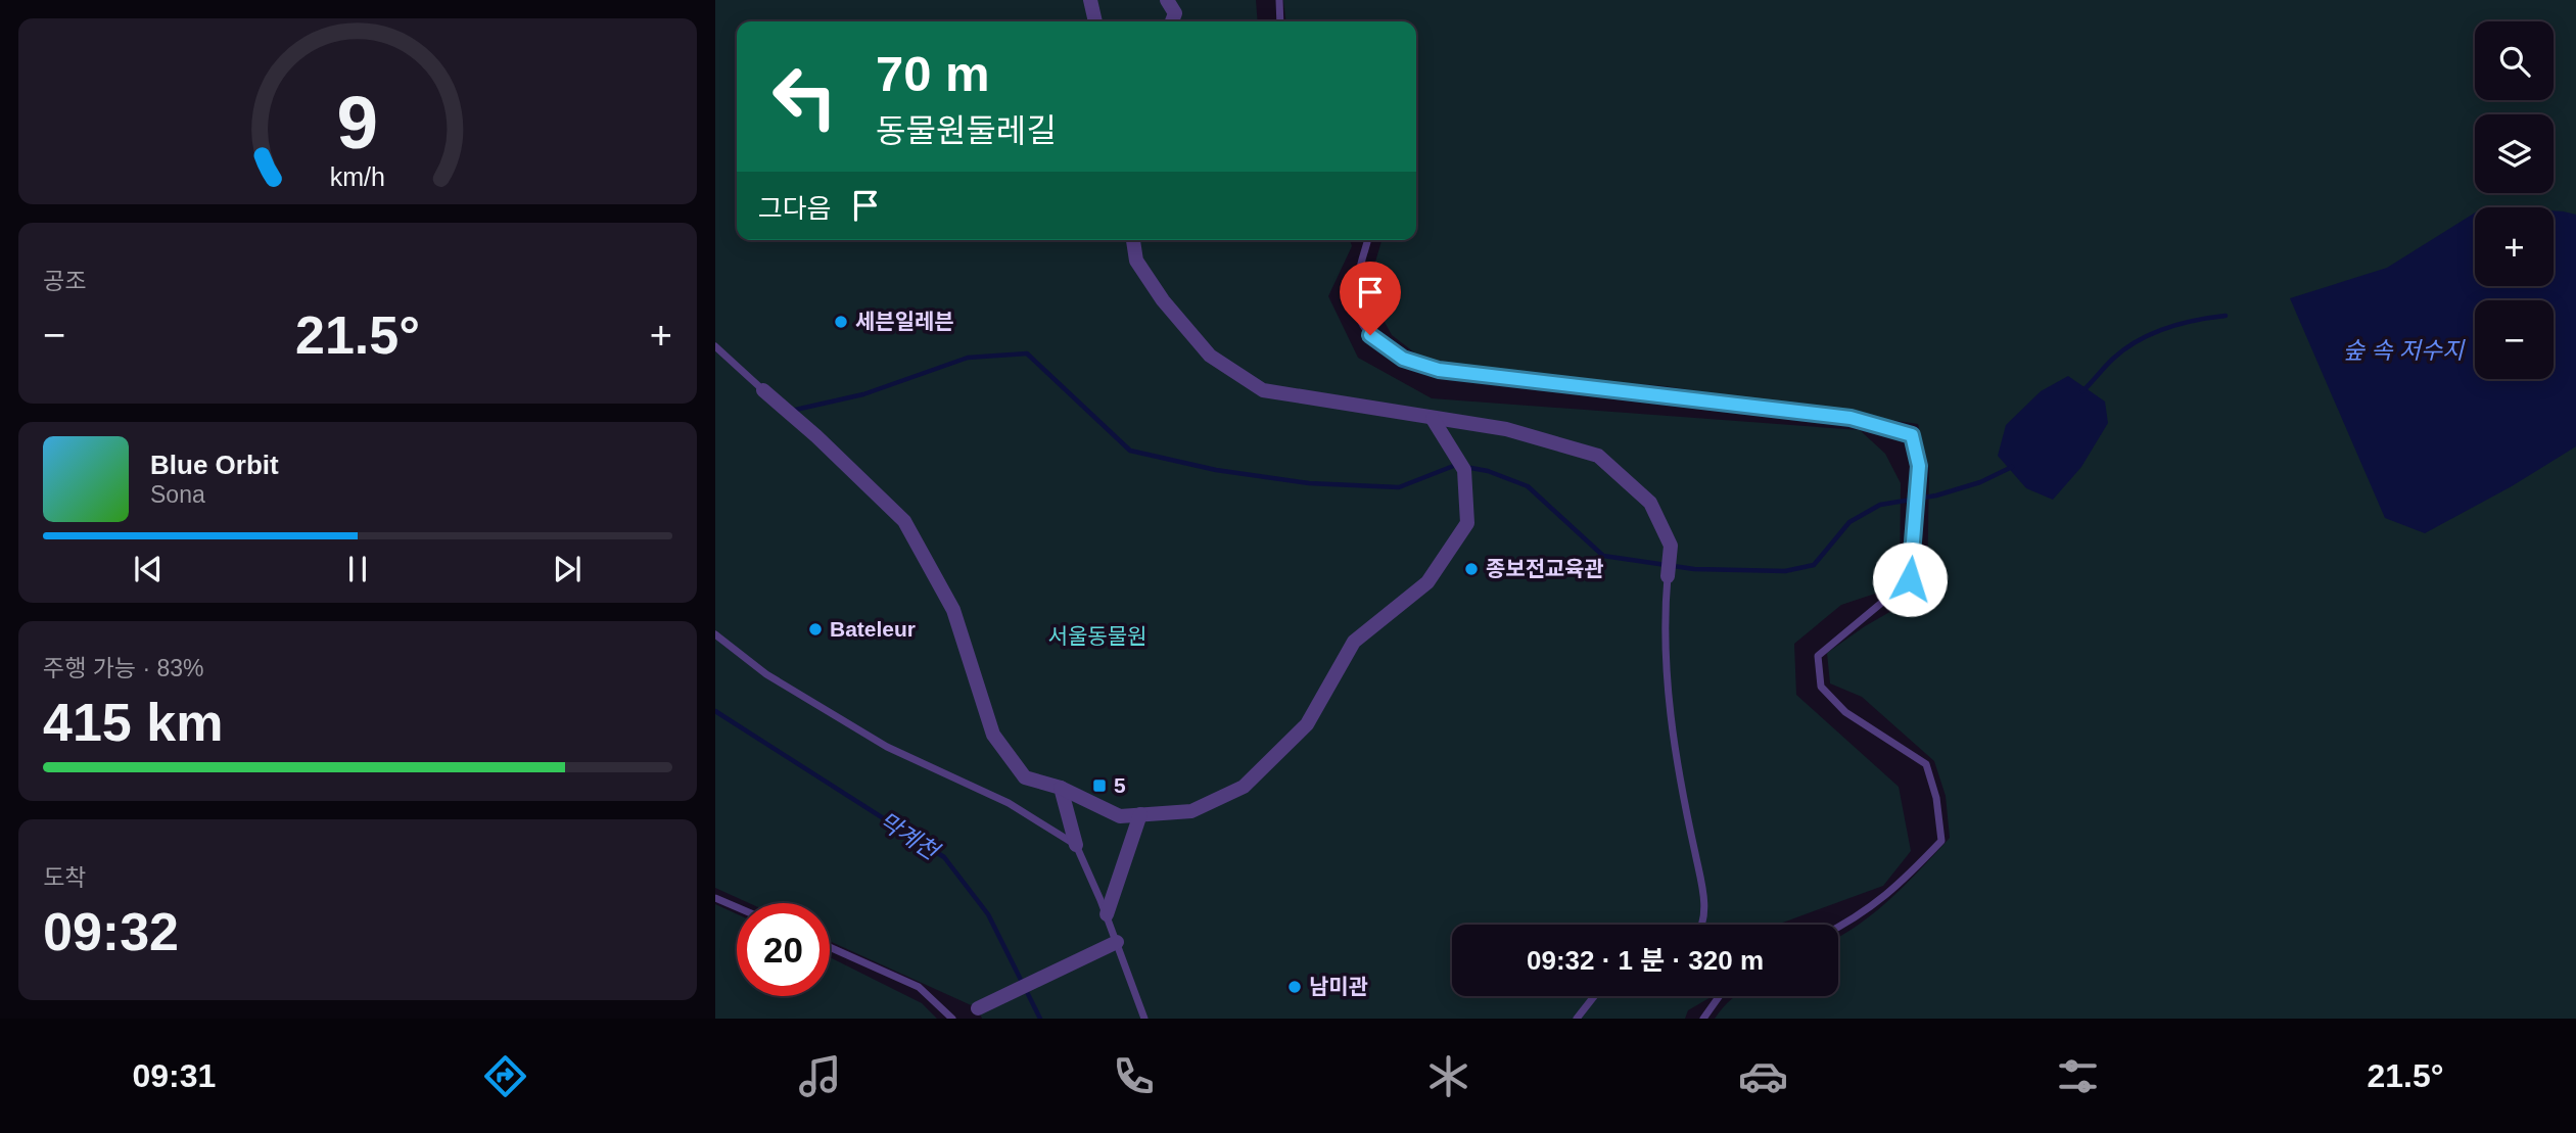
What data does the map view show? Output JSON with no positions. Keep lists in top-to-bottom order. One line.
{"water":["숲 속 저수지","막계천"],"parks":["서울동물원"],"places":{"other":["세븐일레븐","종보전교육관","Bateleur","남미관"],"transit":["5"]},"page":{"map_buttons":["+","−"],"turn":["70 m","동물원둘레길"],"then":"그다음","tile":["공조",["주행 가능 · 83%","415 km"],["도착","09:32"]],"heat":["−","21.5°","+"],"song":["Blue Orbit","Sona"],"limit":"20","trip":"09:32 · 1 분 · 320 m","tabs":["09:31","21.5°"],"gauge":["9","km/h"]}}
